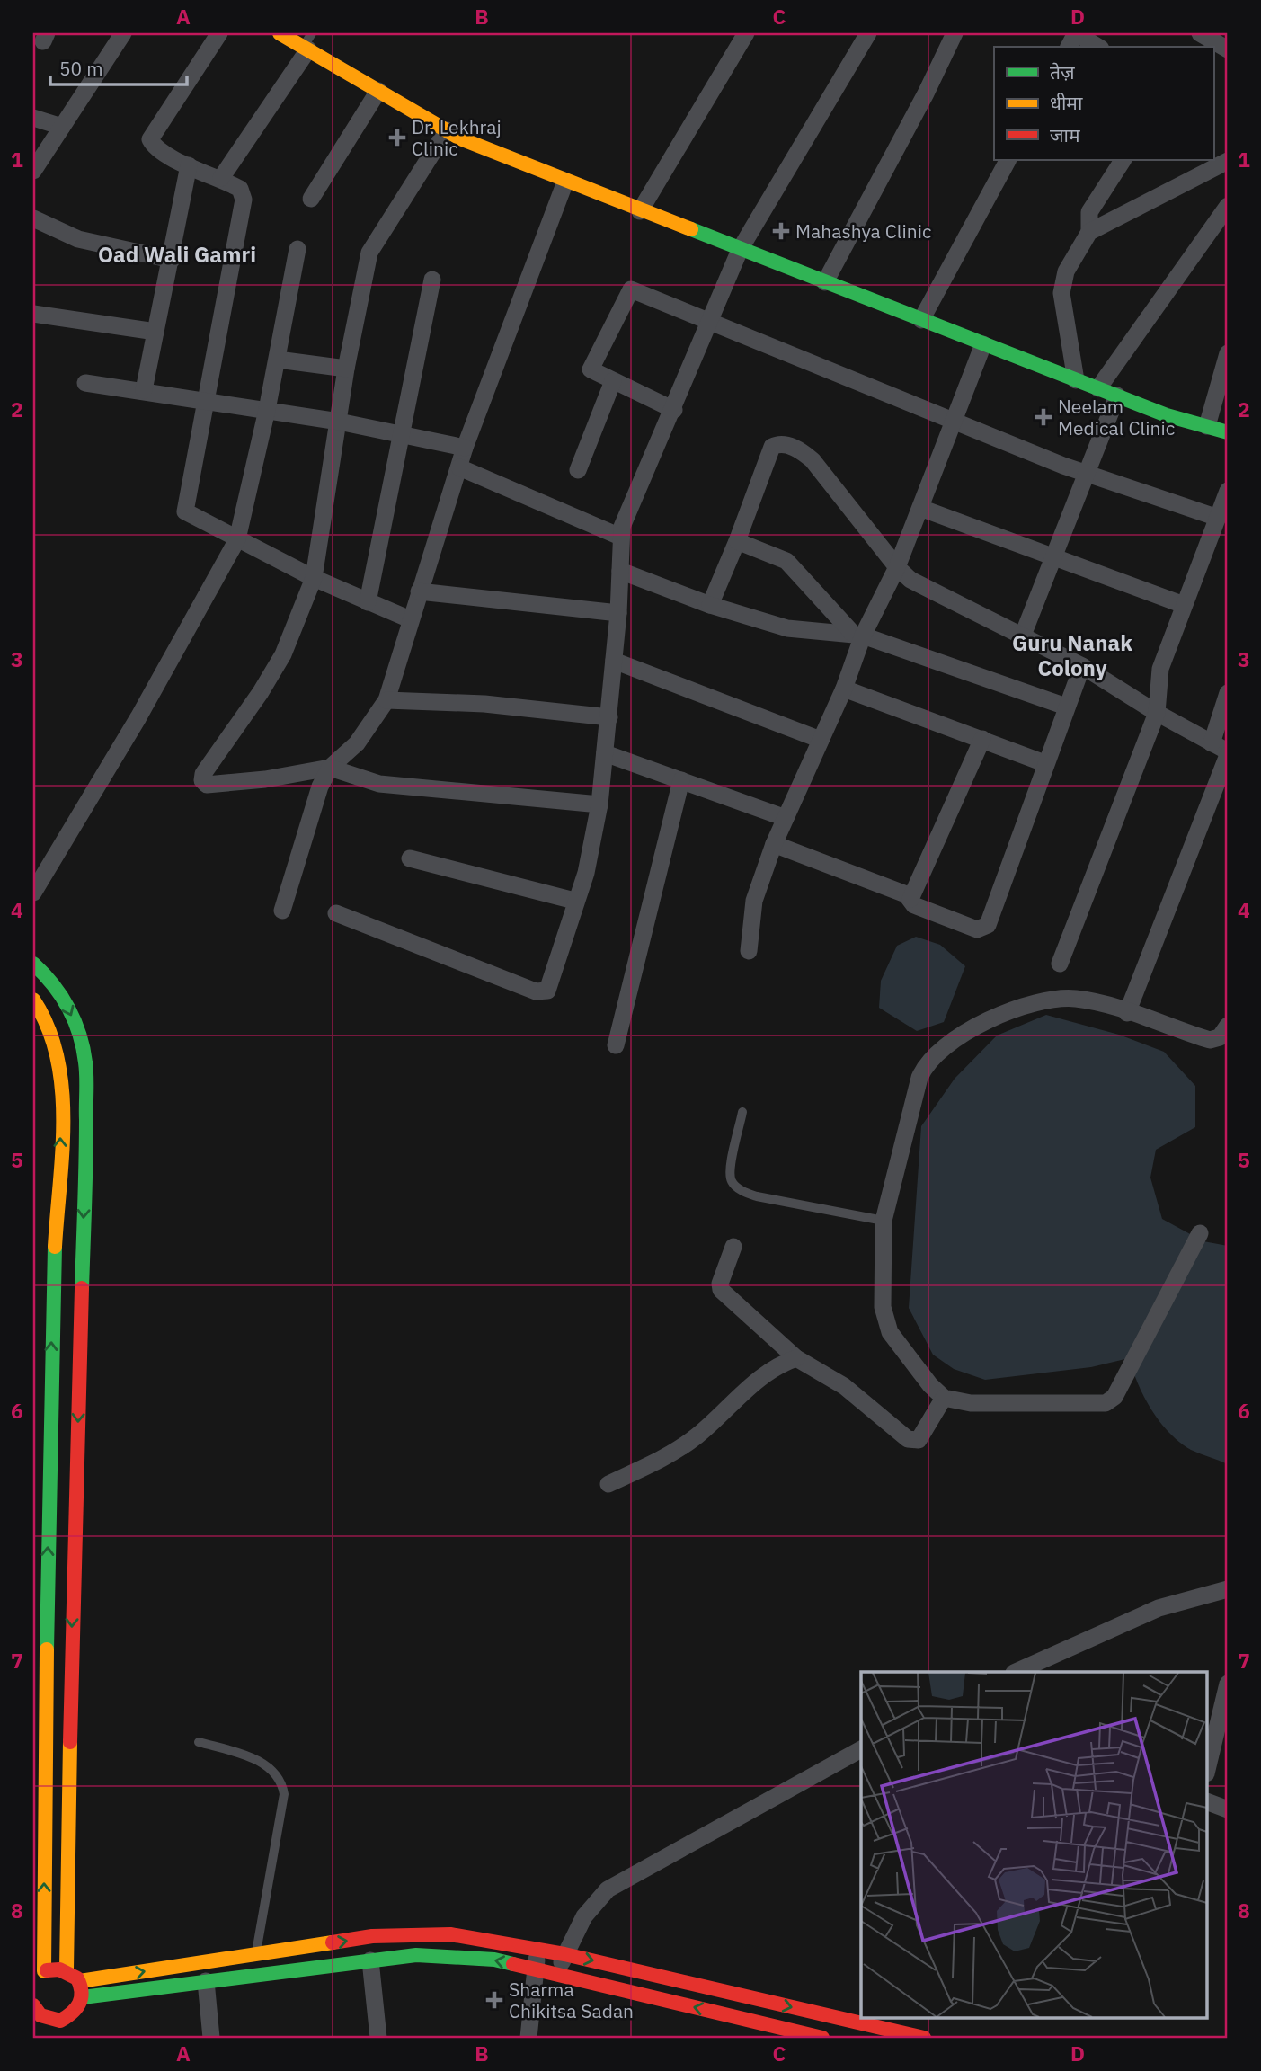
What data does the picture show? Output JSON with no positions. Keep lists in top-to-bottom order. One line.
{"districts":["Oad Wali Gamri","Guru Nanak Colony"],"places":{"health":["Dr. Lekhraj Clinic","Mahashya Clinic","Neelam Medical Clinic","Sharma Chikitsa Sadan"]},"legend":["तेज़","धीमा","जाम"],"scale_bar":"50 m","grid":{"columns":["A","B","C","D"],"rows":["1","2","3","4","5","6","7","8"]}}
